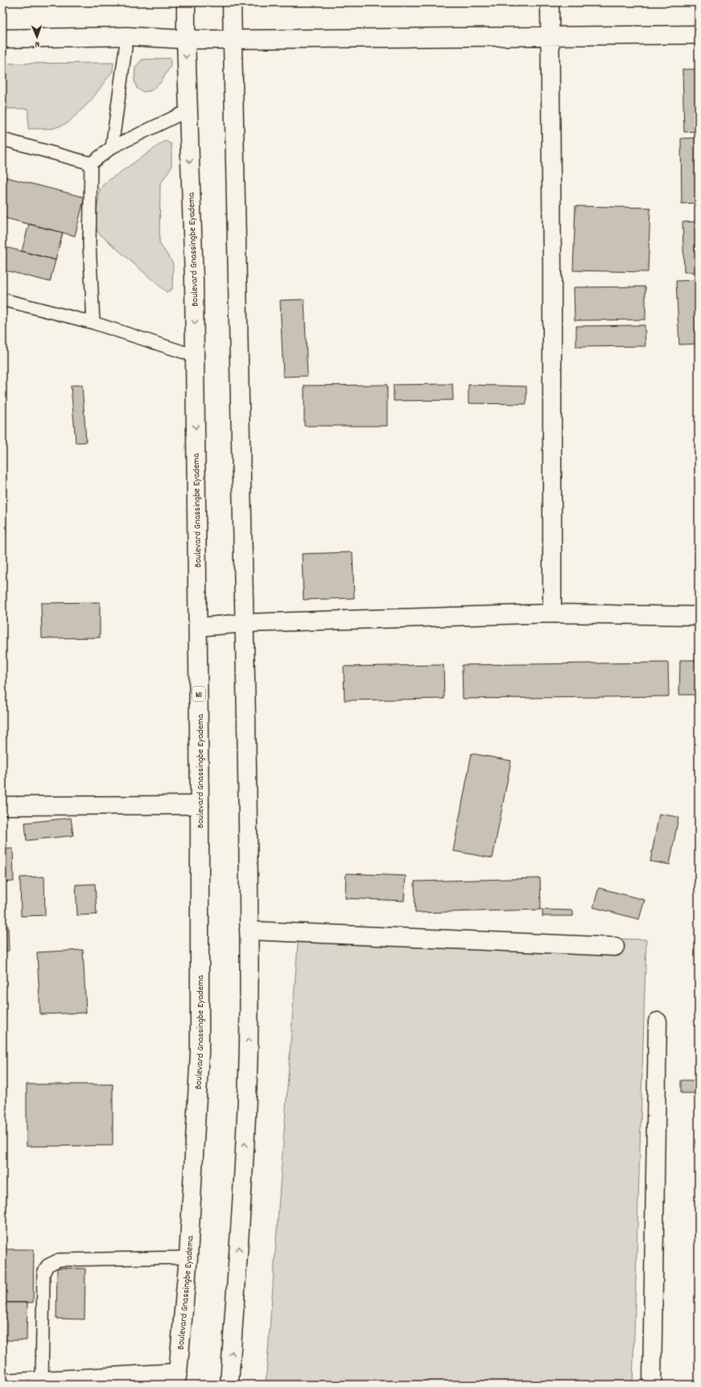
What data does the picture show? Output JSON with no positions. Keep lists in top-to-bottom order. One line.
{"streets":{"main road":["Boulevard Gnassingbe Eyadema","N1"]},"north":"bottom"}
